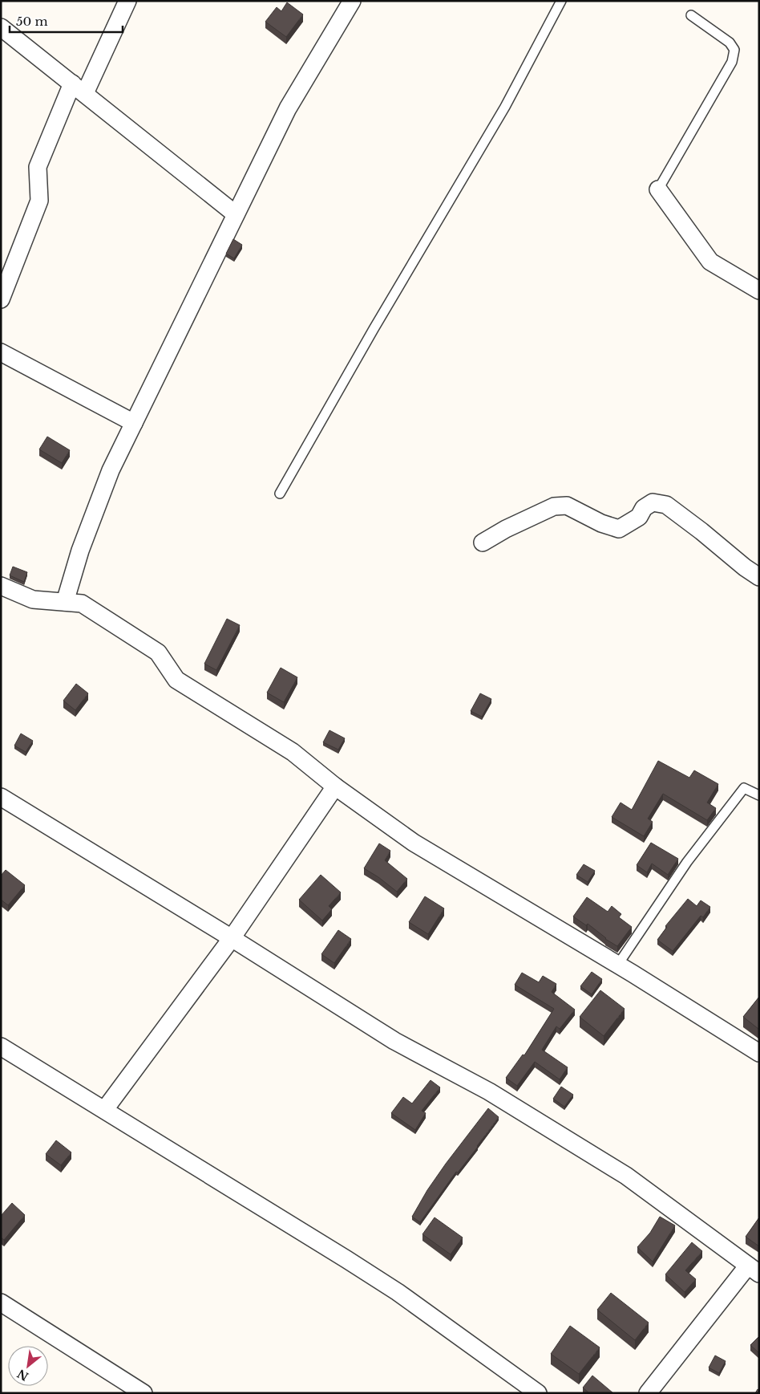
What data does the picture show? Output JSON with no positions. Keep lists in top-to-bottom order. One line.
{"scale_bar":"50 m","north":"bottom left"}
